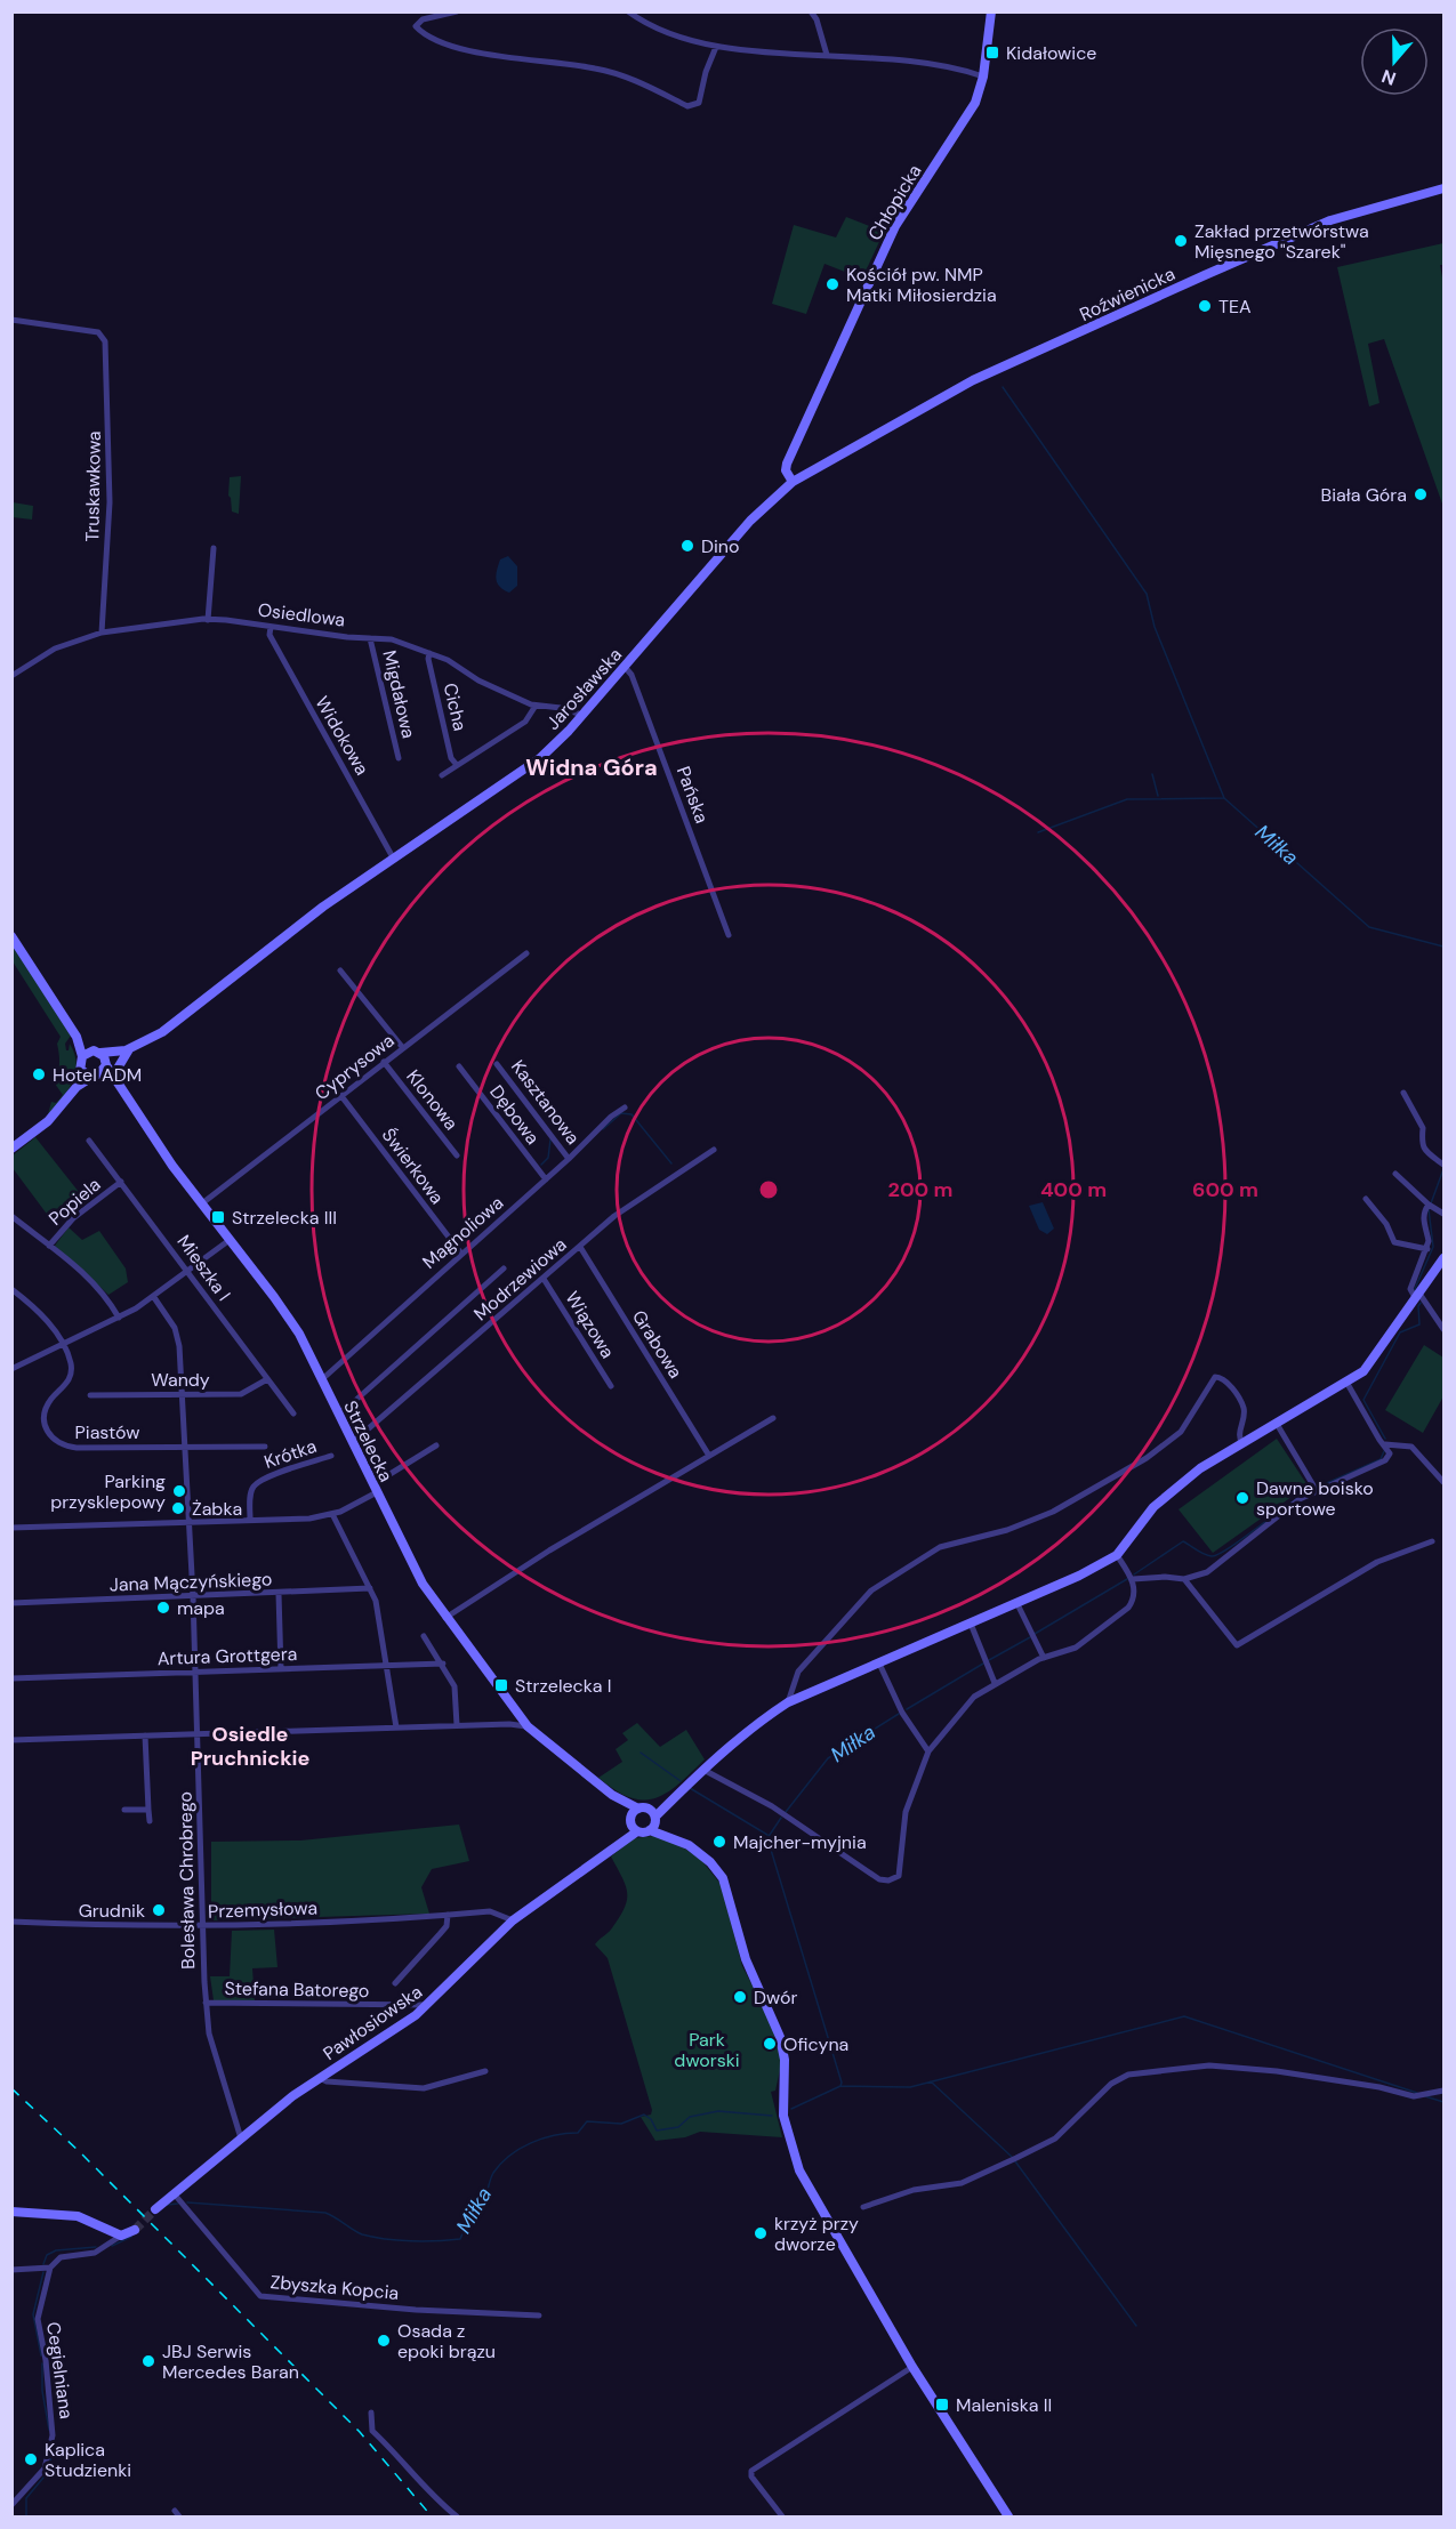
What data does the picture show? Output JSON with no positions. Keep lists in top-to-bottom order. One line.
{"streets":{"street":["Chłopicka","Roźwienicka","Truskawkowa","Osiedlowa","Jarosławska","Migdałowa","Cicha","Widokowa","Pańska","Cyprysowa","Klonowa","Kasztanowa","Dębowa","Świerkowa","Popiela","Magnoliowa","Mieszka I","Modrzewiowa","Wiązowa","Grabowa","Wandy","Piastów","Strzelecka","Krótka","Jana Mączyńskiego","Artura Grottgera","Bolesława Chrobrego","Przemysłowa","Stefana Batorego","Pawłosiowska","Zbyszka Kopcia","Cegielniana"]},"crossings":[["Chłopicka","Jarosławska"],["Roźwienicka","Jarosławska"],["Truskawkowa","Osiedlowa"],["Osiedlowa","Jarosławska"],["Osiedlowa","Migdałowa"],["Osiedlowa","Cicha"],["Osiedlowa","Widokowa"],["Jarosławska","Widokowa"],["Jarosławska","Pańska"],["Jarosławska","Strzelecka"],["Cyprysowa","Klonowa"],["Cyprysowa","Świerkowa"],["Cyprysowa","Strzelecka"],["Kasztanowa","Magnoliowa"],["Dębowa","Magnoliowa"],["Świerkowa","Magnoliowa"],["Popiela","Mieszka I"],["Magnoliowa","Strzelecka"],["Mieszka I","Wandy"],["Modrzewiowa","Wiązowa"],["Modrzewiowa","Grabowa"],["Modrzewiowa","Strzelecka"],["Wandy","Bolesława Chrobrego"],["Piastów","Bolesława Chrobrego"],["Strzelecka","Pawłosiowska"],["Jana Mączyńskiego","Bolesława Chrobrego"],["Artura Grottgera","Bolesława Chrobrego"],["Bolesława Chrobrego","Przemysłowa"],["Bolesława Chrobrego","Stefana Batorego"],["Bolesława Chrobrego","Pawłosiowska"],["Przemysłowa","Pawłosiowska"],["Stefana Batorego","Pawłosiowska"],["Pawłosiowska","Zbyszka Kopcia"]],"districts":["Widna Góra","Osiedle Pruchnickie"],"water":["Miłka"],"parks":["Park dworski"],"places":{"transit":["Kidałowice","Strzelecka III","Strzelecka I","Maleniska II"],"other":["Zakład przetwórstwa Mięsnego \"Szarek\"","Kościół pw. NMP Matki Miłosierdzia","TEA","Biała Góra","Dino","Hotel ADM","Parking przysklepowy","Dawne boisko sportowe","Żabka","mapa","Majcher-myjnia","Grudnik","Dwór","Oficyna","krzyż przy dworze","Osada z epoki brązu","JBJ Serwis Mercedes Baran","Kaplica Studzienki"]},"north":"bottom","rings":["200 m","400 m","600 m"]}
